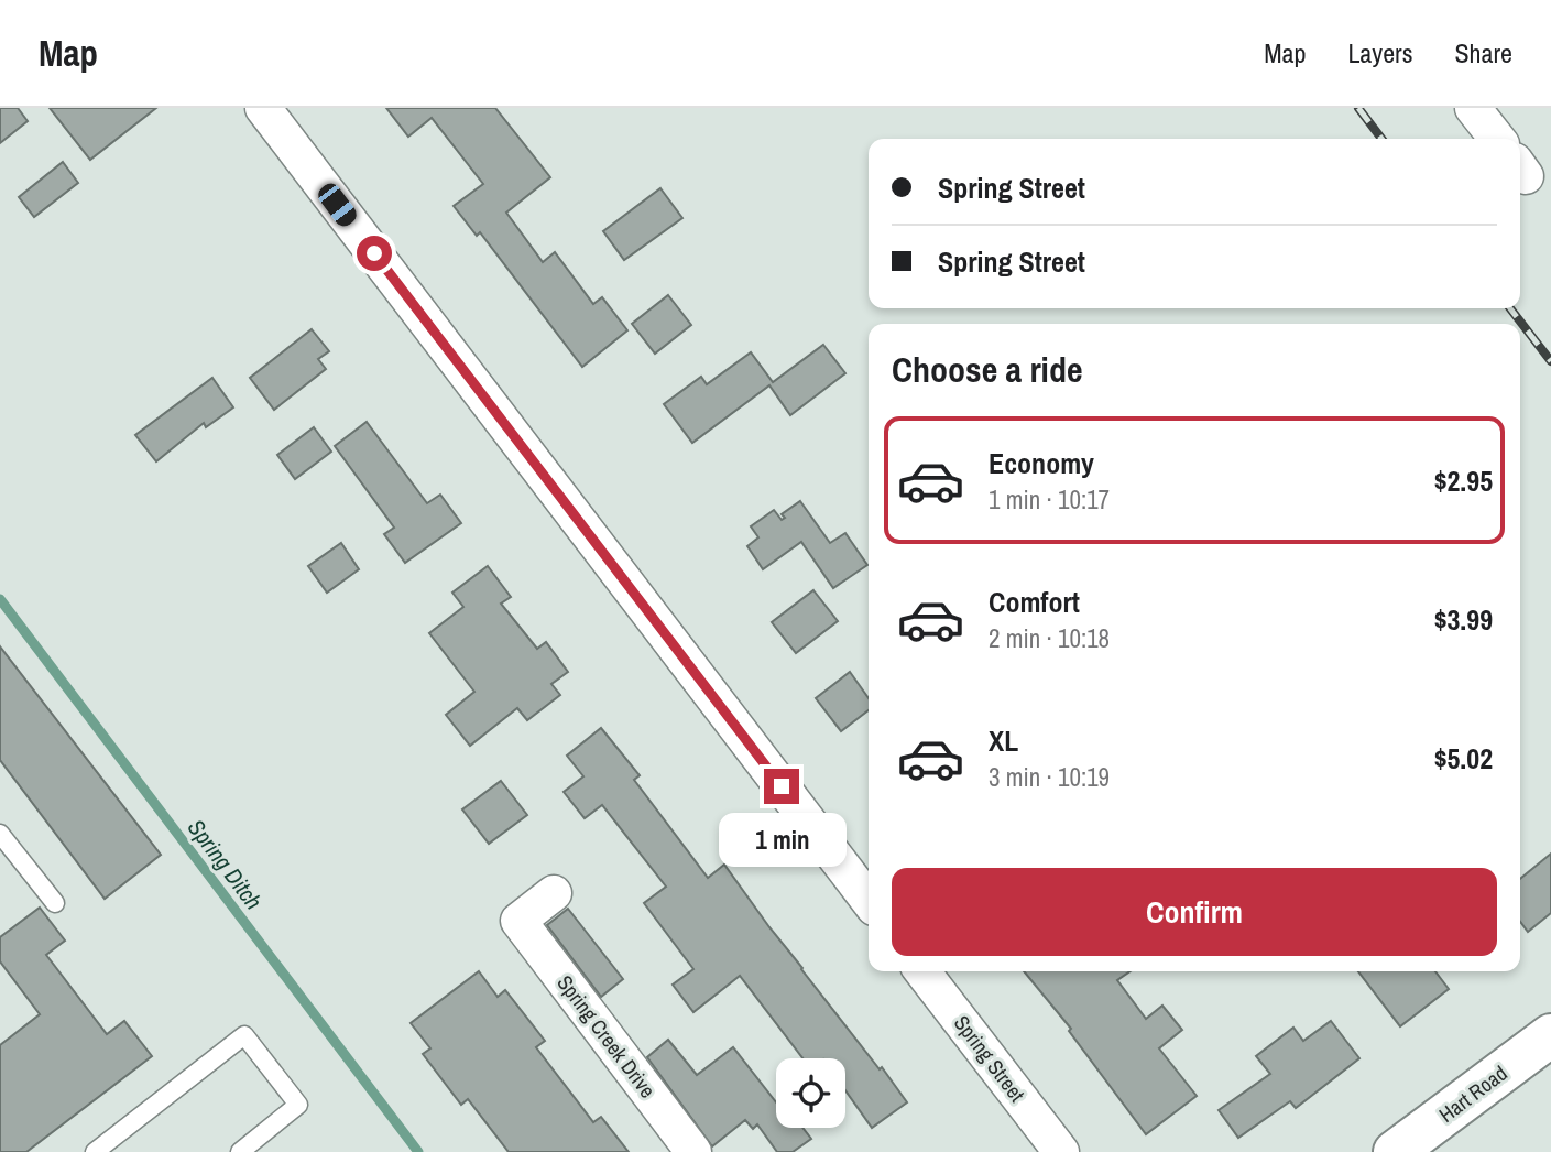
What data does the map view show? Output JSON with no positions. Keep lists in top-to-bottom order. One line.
{"streets":{"street":["Spring Creek Drive","Spring Street","Hart Road"]},"water":["Spring Ditch"],"page":{"header":"Map","nav":["Map","Layers","Share"],"banner":["Spring Street","Spring Street"],"heading":"Choose a ride","list":[{"name":"Economy","note":"1 min · 10:17","value":"$2.95"},{"name":"Comfort","note":"2 min · 10:18","value":"$3.99"},{"name":"XL","note":"3 min · 10:19","value":"$5.02"}],"bubble":"1 min","buttons":"Confirm"}}
